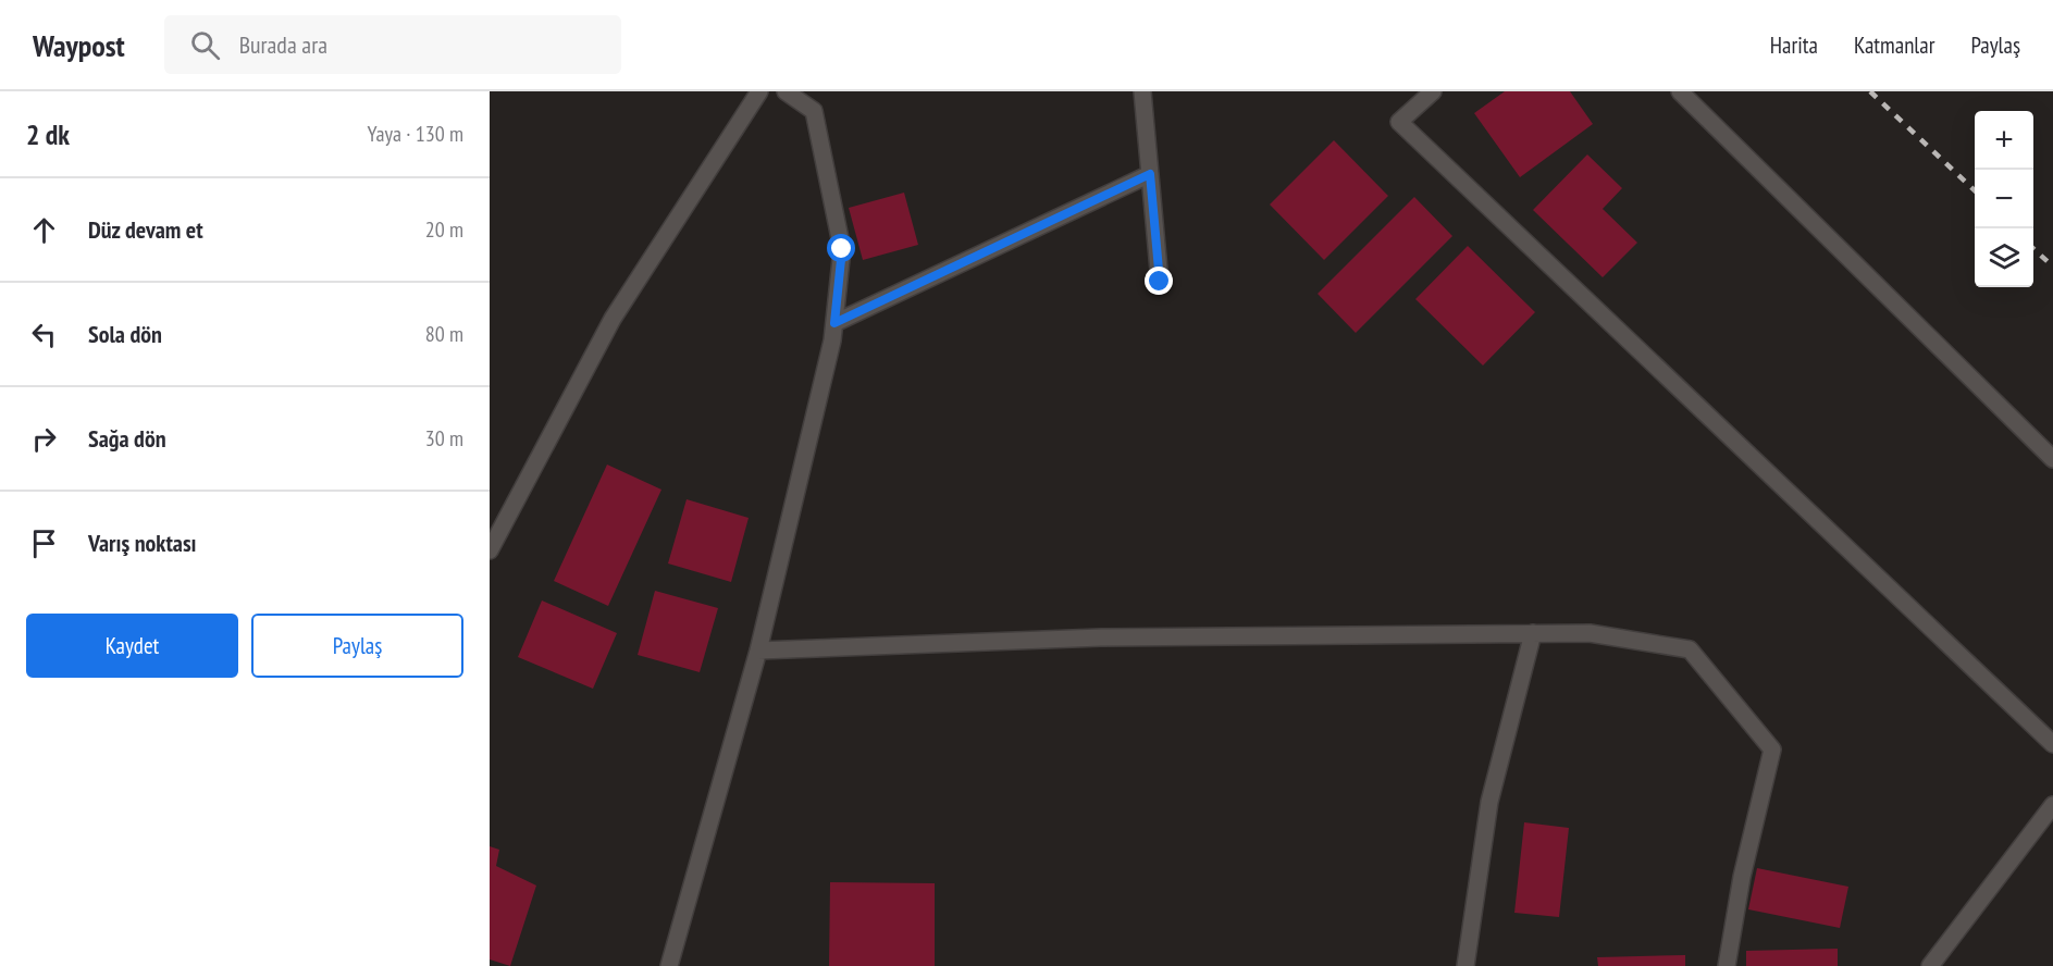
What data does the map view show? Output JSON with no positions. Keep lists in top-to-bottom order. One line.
{"page":{"header":"Waypost","search":"Burada ara","nav":["Harita","Katmanlar","Paylaş"],"heading":["2 dk","Yaya · 130 m"],"map_buttons":["+","−"],"list":[["Düz devam et","20 m"],["Sola dön","80 m"],["Sağa dön","30 m"],"Varış noktası"],"buttons":["Kaydet","Paylaş"]}}
